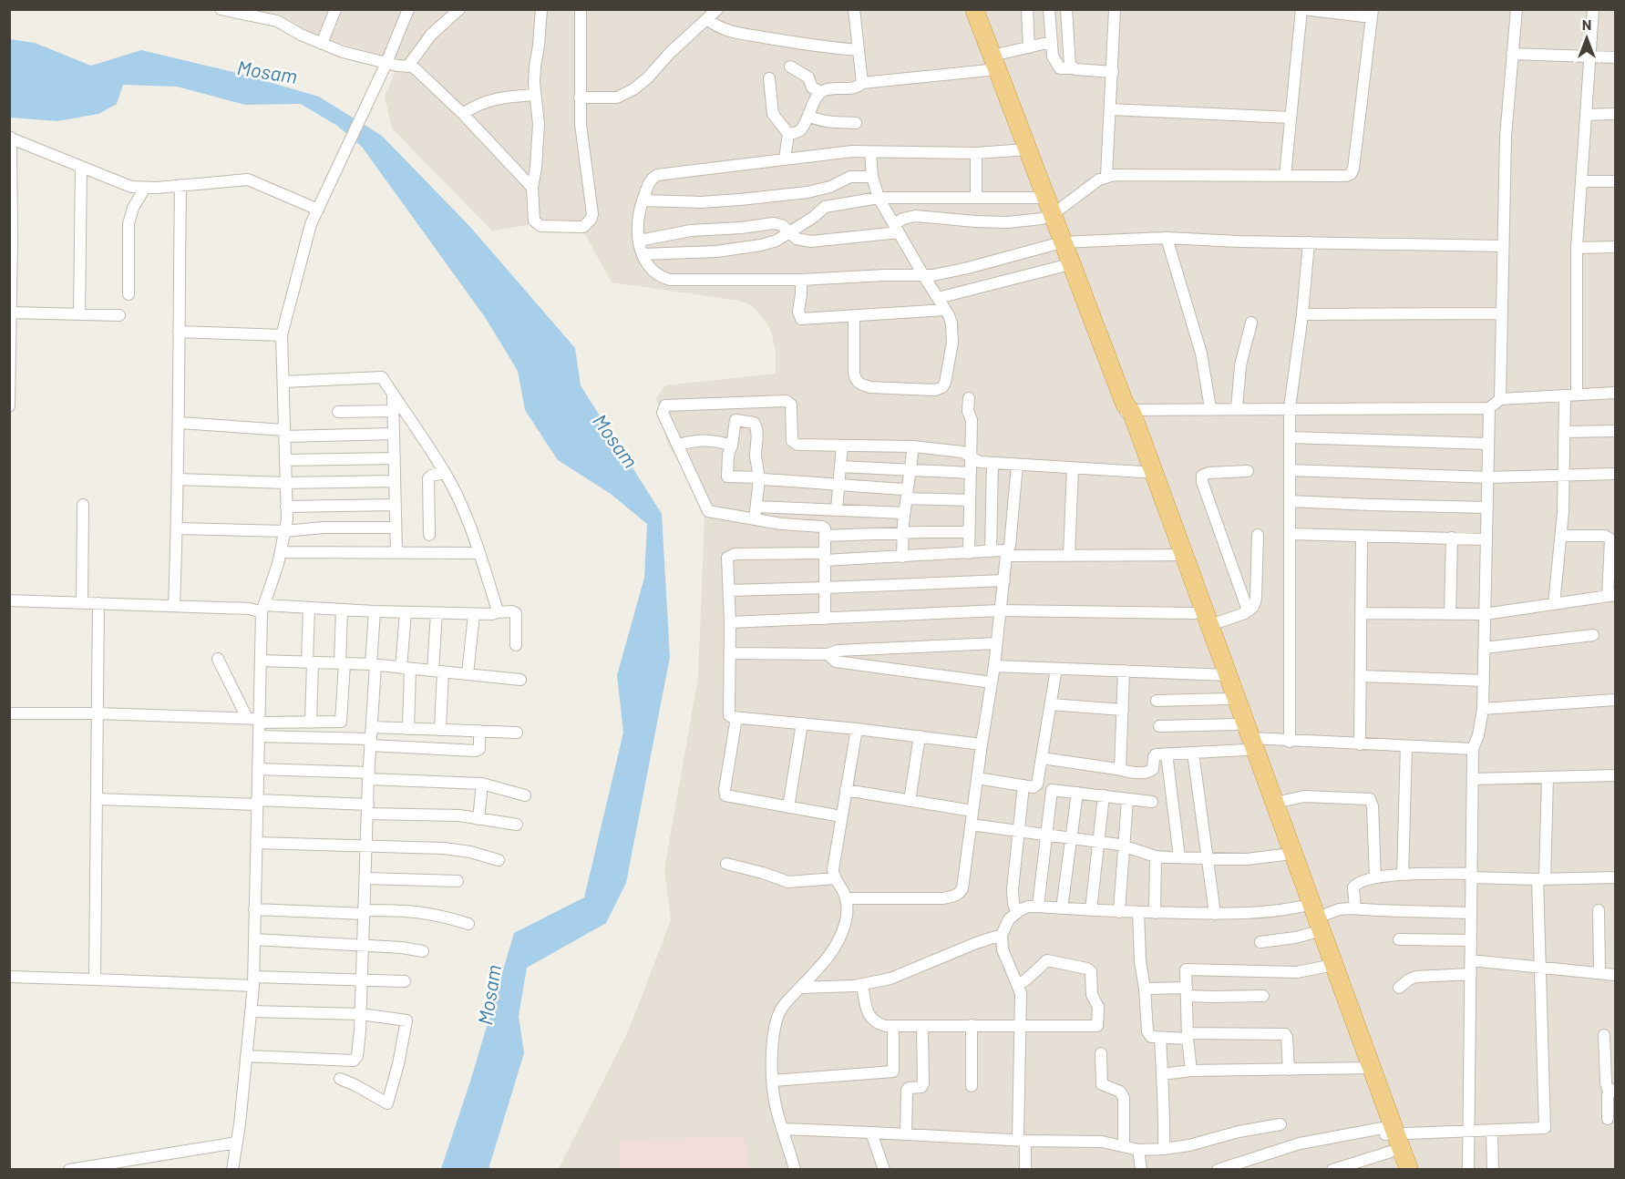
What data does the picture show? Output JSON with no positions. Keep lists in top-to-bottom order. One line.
{"water":["Mosam"],"north":"top"}
